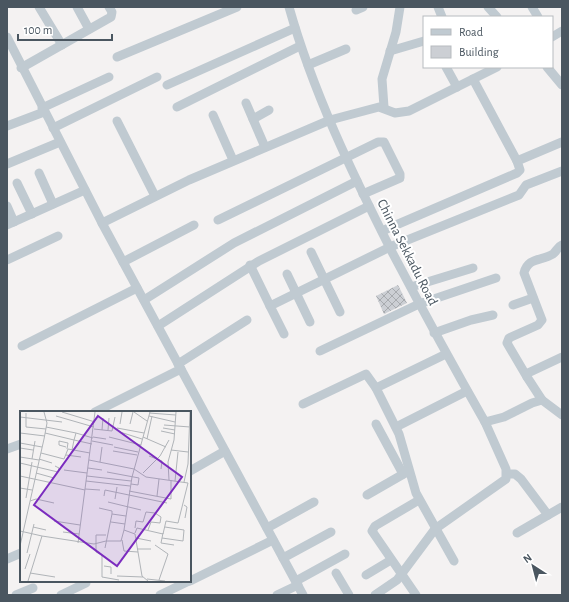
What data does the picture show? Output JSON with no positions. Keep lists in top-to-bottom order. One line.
{"streets":{"street":["Chinna Sekkadu Road"]},"legend":["Road","Building"],"scale_bar":"100 m","north":"top left"}
